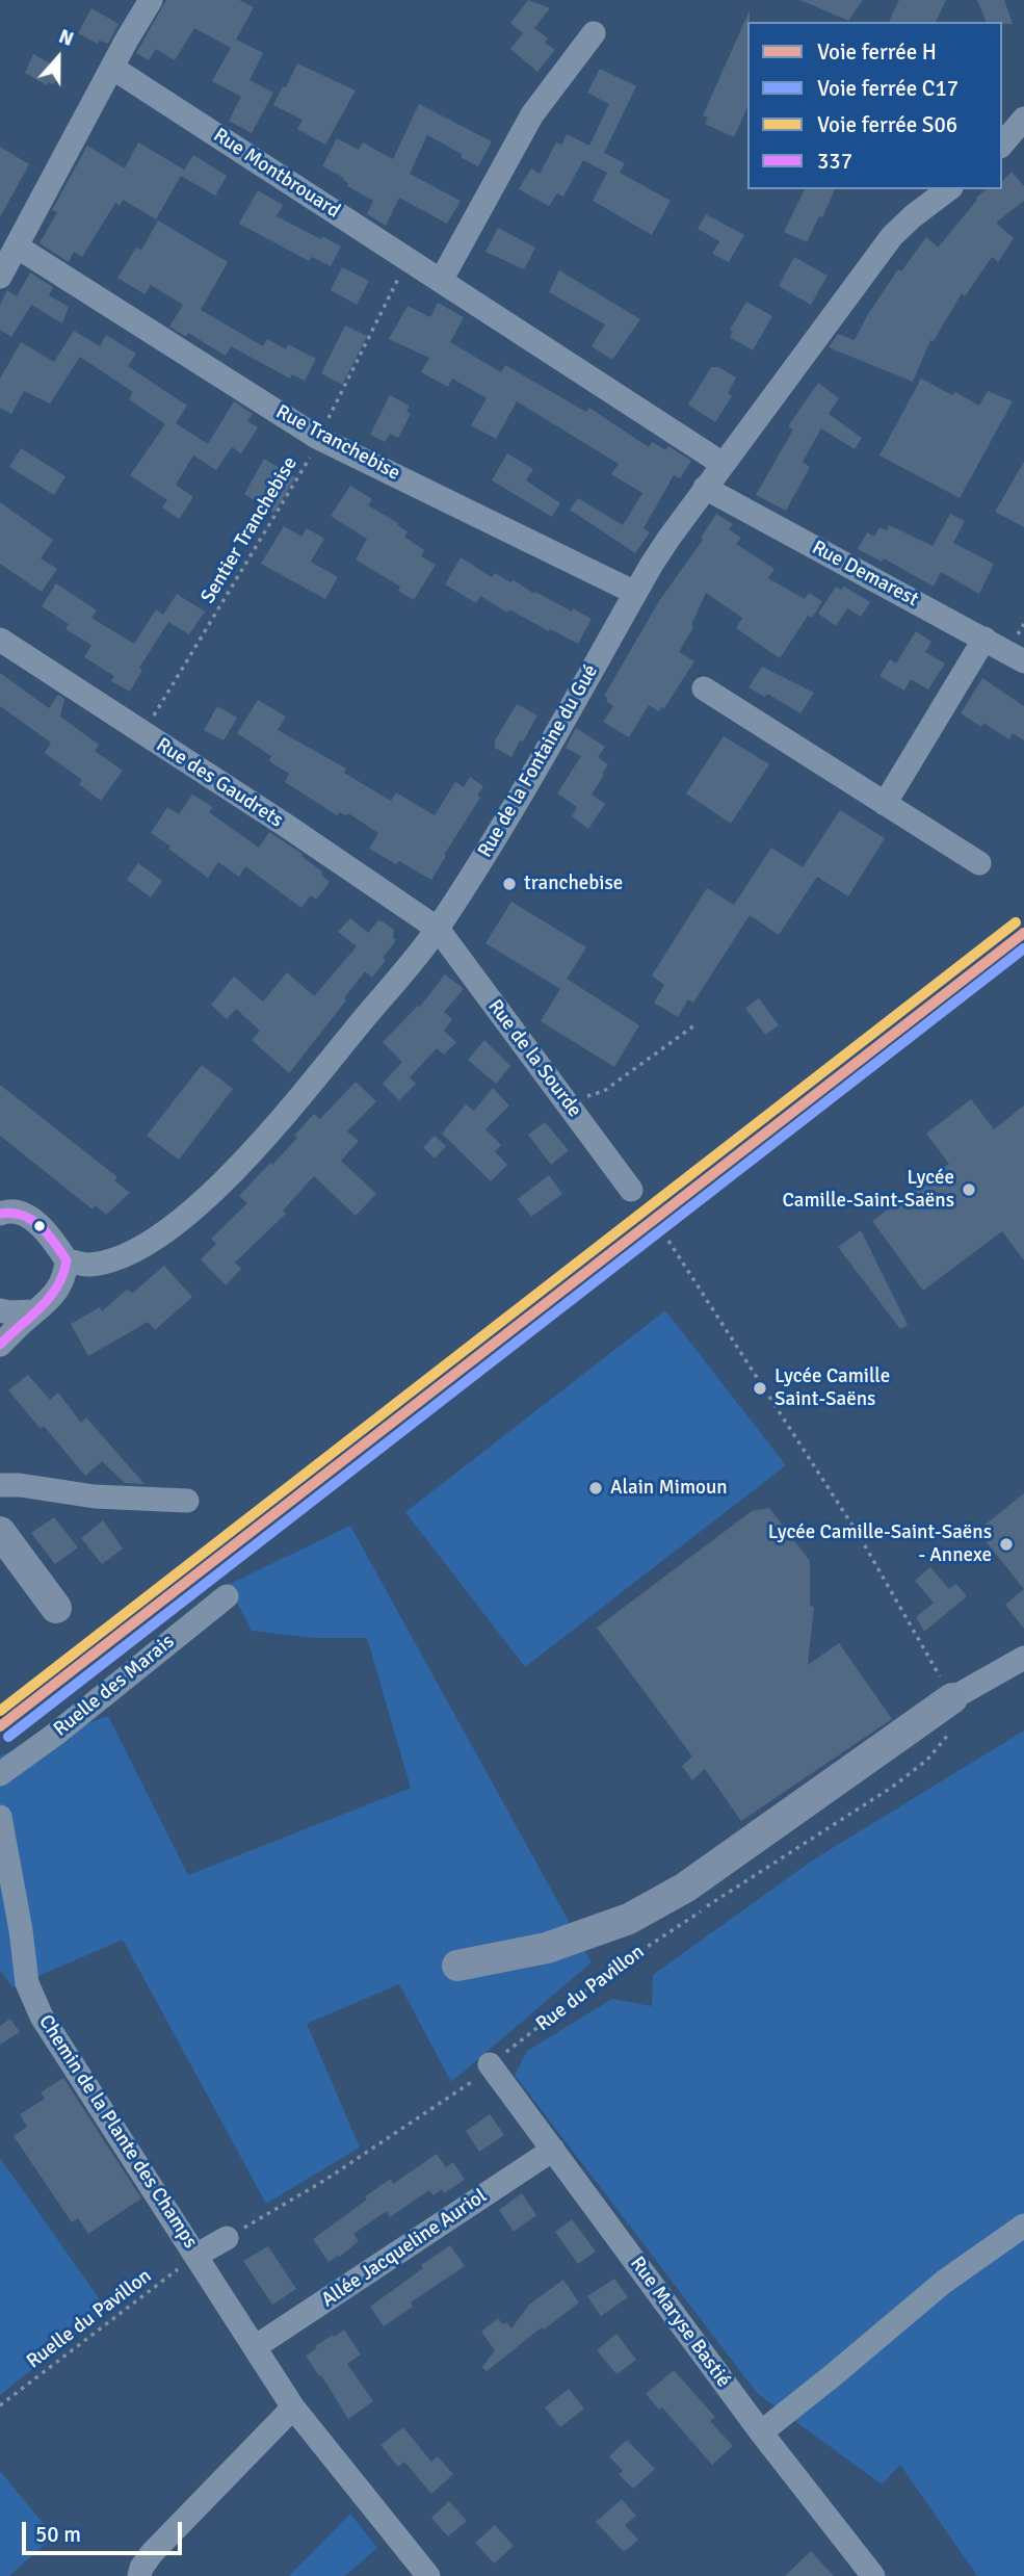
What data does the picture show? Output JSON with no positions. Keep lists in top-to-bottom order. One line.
{"streets":{"street":["Rue Montbrouard","Rue Tranchebise","Rue Demarest","Rue de la Fontaine du Gué","Rue des Gaudrets","Rue de la Sourde","Ruelle des Marais","Chemin de la Plante des Champs","Allée Jacqueline Auriol","Rue Maryse Bastié"],"path":["Sentier Tranchebise","Rue du Pavillon","Ruelle du Pavillon"]},"crossings":[["Rue Montbrouard","Sentier Tranchebise"],["Rue Montbrouard","Rue de la Fontaine du Gué"],["Rue Tranchebise","Sentier Tranchebise"],["Rue Tranchebise","Rue de la Fontaine du Gué"],["Sentier Tranchebise","Rue des Gaudrets"],["Rue Demarest","Rue de la Fontaine du Gué"],["Rue de la Fontaine du Gué","Rue des Gaudrets"],["Rue de la Fontaine du Gué","Rue de la Sourde"],["Rue des Gaudrets","Rue de la Sourde"],["Rue du Pavillon","Rue Maryse Bastié"],["Chemin de la Plante des Champs","Allée Jacqueline Auriol"],["Chemin de la Plante des Champs","Ruelle du Pavillon"],["Allée Jacqueline Auriol","Rue Maryse Bastié"]],"places":["tranchebise","Lycée Camille-Saint-Saëns","Lycée Camille Saint-Saëns","Alain Mimoun","Lycée Camille-Saint-Saëns - Annexe"],"lines":["rail line S06","rail line H","rail line C17","transit line 337"],"legend":["Voie ferrée H","Voie ferrée C17","Voie ferrée S06","337"],"scale_bar":"50 m","north":"top"}
